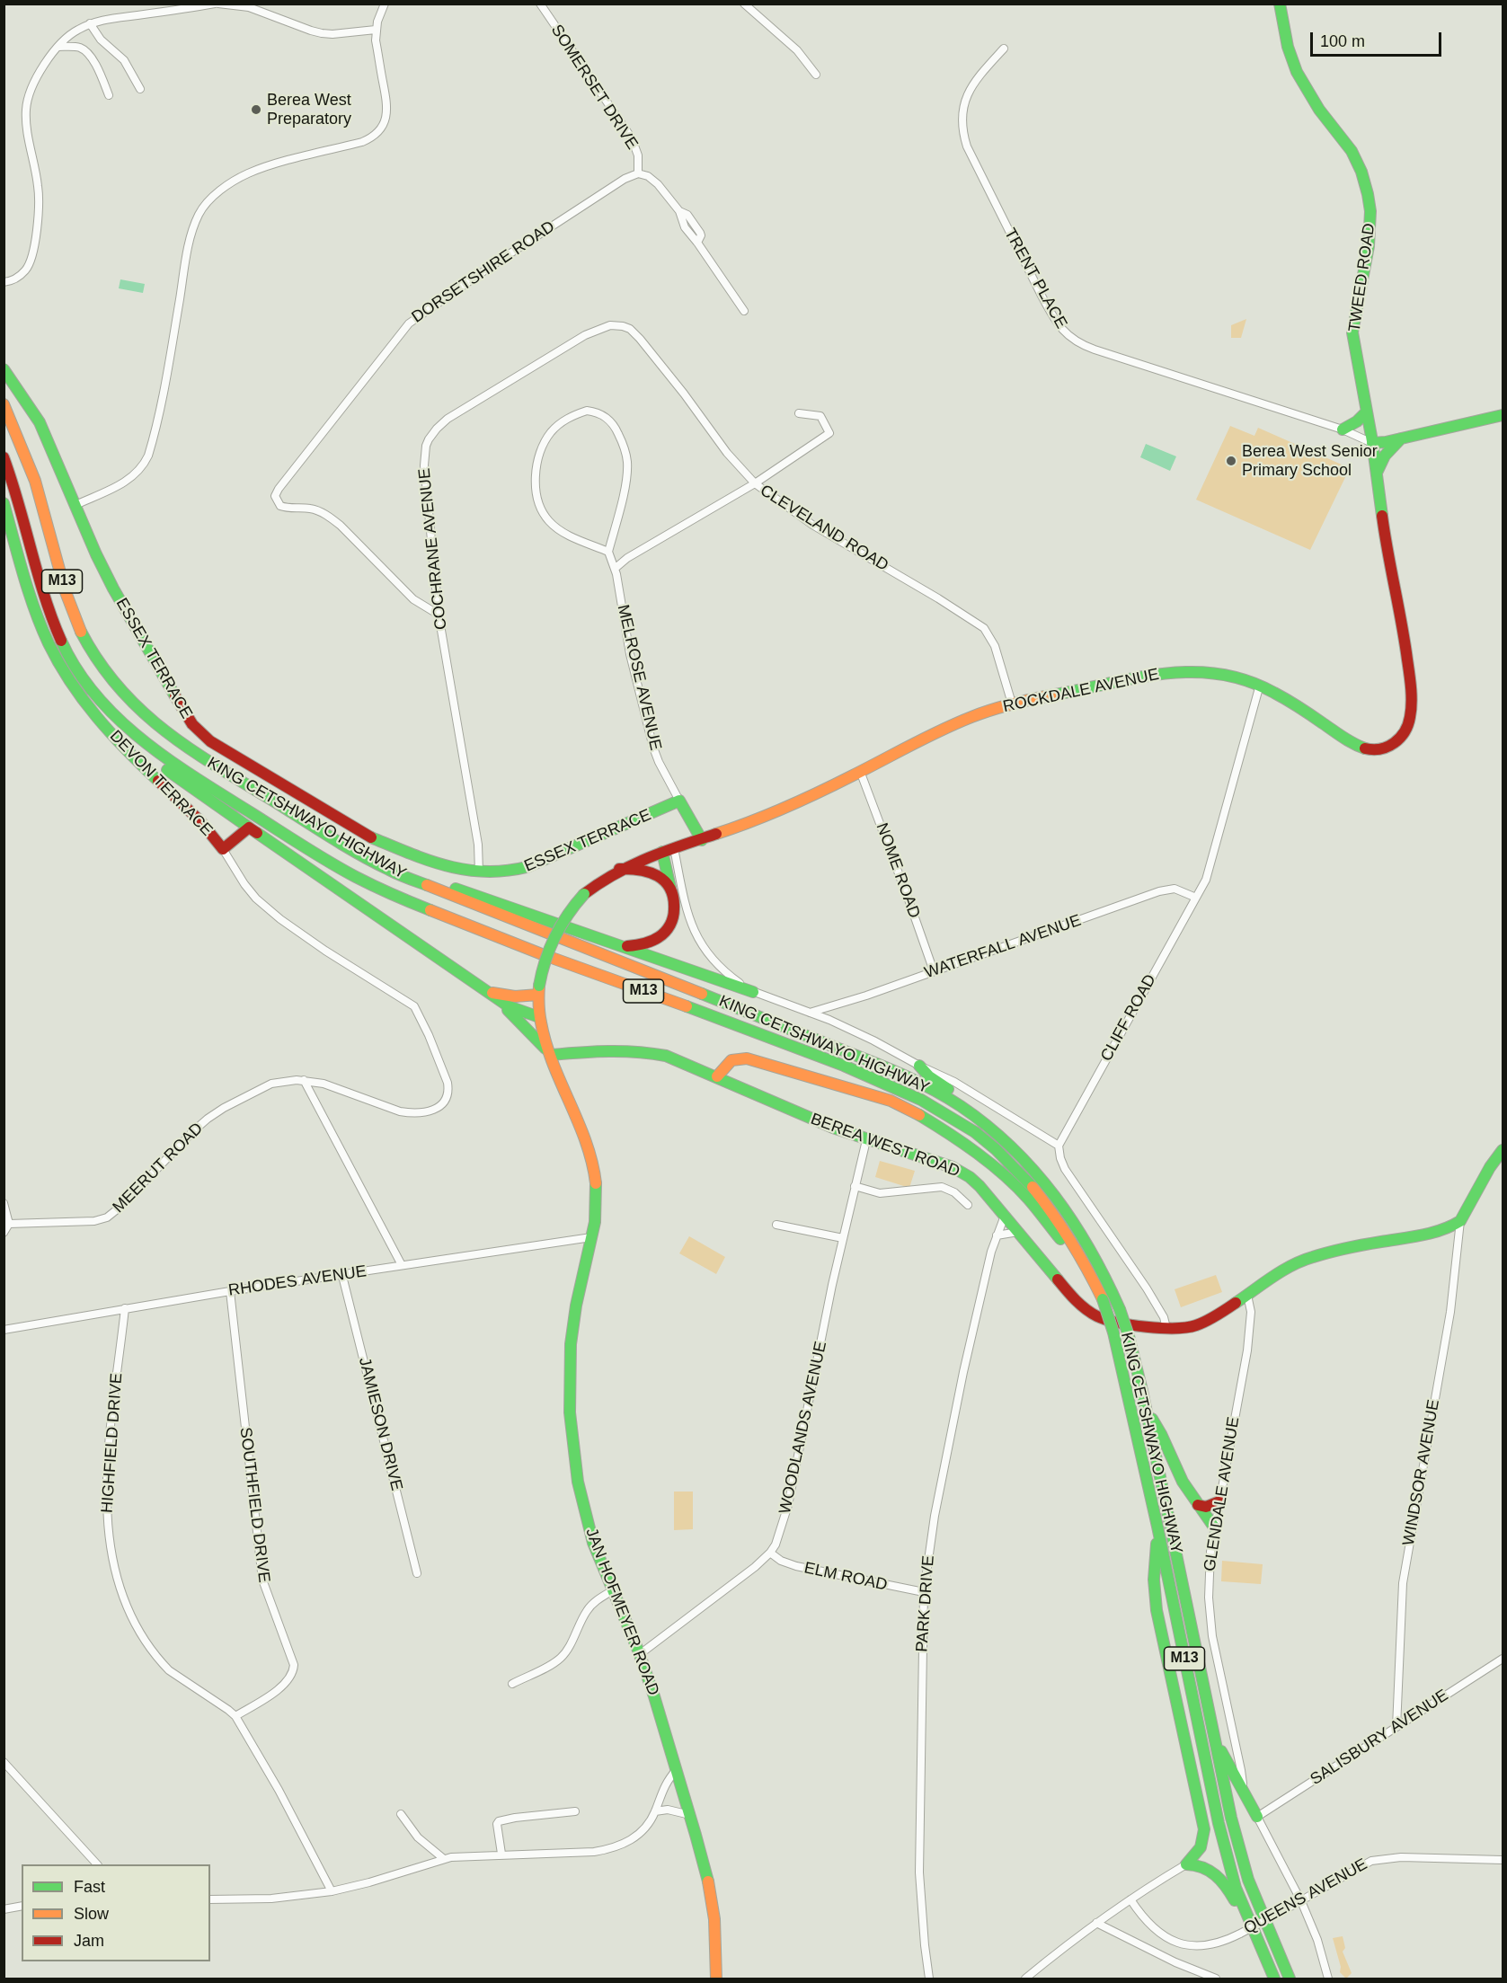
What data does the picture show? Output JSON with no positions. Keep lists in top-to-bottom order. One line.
{"streets":{"main road":["TWEED ROAD","M13","ESSEX TERRACE","MELROSE AVENUE","ROCKDALE AVENUE","DEVON TERRACE","KING CETSHWAYO HIGHWAY","BEREA WEST ROAD","JAN HOFMEYER ROAD"],"street":["SOMERSET DRIVE","DORSETSHIRE ROAD","TRENT PLACE","CLEVELAND ROAD","COCHRANE AVENUE","NOME ROAD","WATERFALL AVENUE","CLIFF ROAD","MEERUT ROAD","RHODES AVENUE","JAMIESON DRIVE","WOODLANDS AVENUE","HIGHFIELD DRIVE","WINDSOR AVENUE","GLENDALE AVENUE","SOUTHFIELD DRIVE","ELM ROAD","PARK DRIVE","SALISBURY AVENUE","QUEENS AVENUE"]},"crossings":[["SOMERSET DRIVE","DORSETSHIRE ROAD"],["DORSETSHIRE ROAD","COCHRANE AVENUE"],["TWEED ROAD","TRENT PLACE"],["TWEED ROAD","ROCKDALE AVENUE"],["TRENT PLACE","ROCKDALE AVENUE"],["CLEVELAND ROAD","COCHRANE AVENUE"],["CLEVELAND ROAD","ROCKDALE AVENUE"],["COCHRANE AVENUE","ESSEX TERRACE"],["ESSEX TERRACE","MELROSE AVENUE"],["MELROSE AVENUE","ROCKDALE AVENUE"],["ROCKDALE AVENUE","NOME ROAD"],["ROCKDALE AVENUE","CLIFF ROAD"],["ROCKDALE AVENUE","BEREA WEST ROAD"],["ROCKDALE AVENUE","JAN HOFMEYER ROAD"],["DEVON TERRACE","MEERUT ROAD"],["NOME ROAD","WATERFALL AVENUE"],["WATERFALL AVENUE","CLIFF ROAD"],["BEREA WEST ROAD","WOODLANDS AVENUE"],["BEREA WEST ROAD","WINDSOR AVENUE"],["BEREA WEST ROAD","GLENDALE AVENUE"],["BEREA WEST ROAD","PARK DRIVE"],["BEREA WEST ROAD","JAN HOFMEYER ROAD"],["RHODES AVENUE","JAMIESON DRIVE"],["RHODES AVENUE","HIGHFIELD DRIVE"],["RHODES AVENUE","SOUTHFIELD DRIVE"],["RHODES AVENUE","JAN HOFMEYER ROAD"],["WOODLANDS AVENUE","ELM ROAD"],["WOODLANDS AVENUE","JAN HOFMEYER ROAD"],["HIGHFIELD DRIVE","SOUTHFIELD DRIVE"],["WINDSOR AVENUE","SALISBURY AVENUE"],["ELM ROAD","PARK DRIVE"]],"places":["Berea West Preparatory","Berea West Senior Primary School"],"legend":["Fast","Slow","Jam"],"scale_bar":"100 m"}
